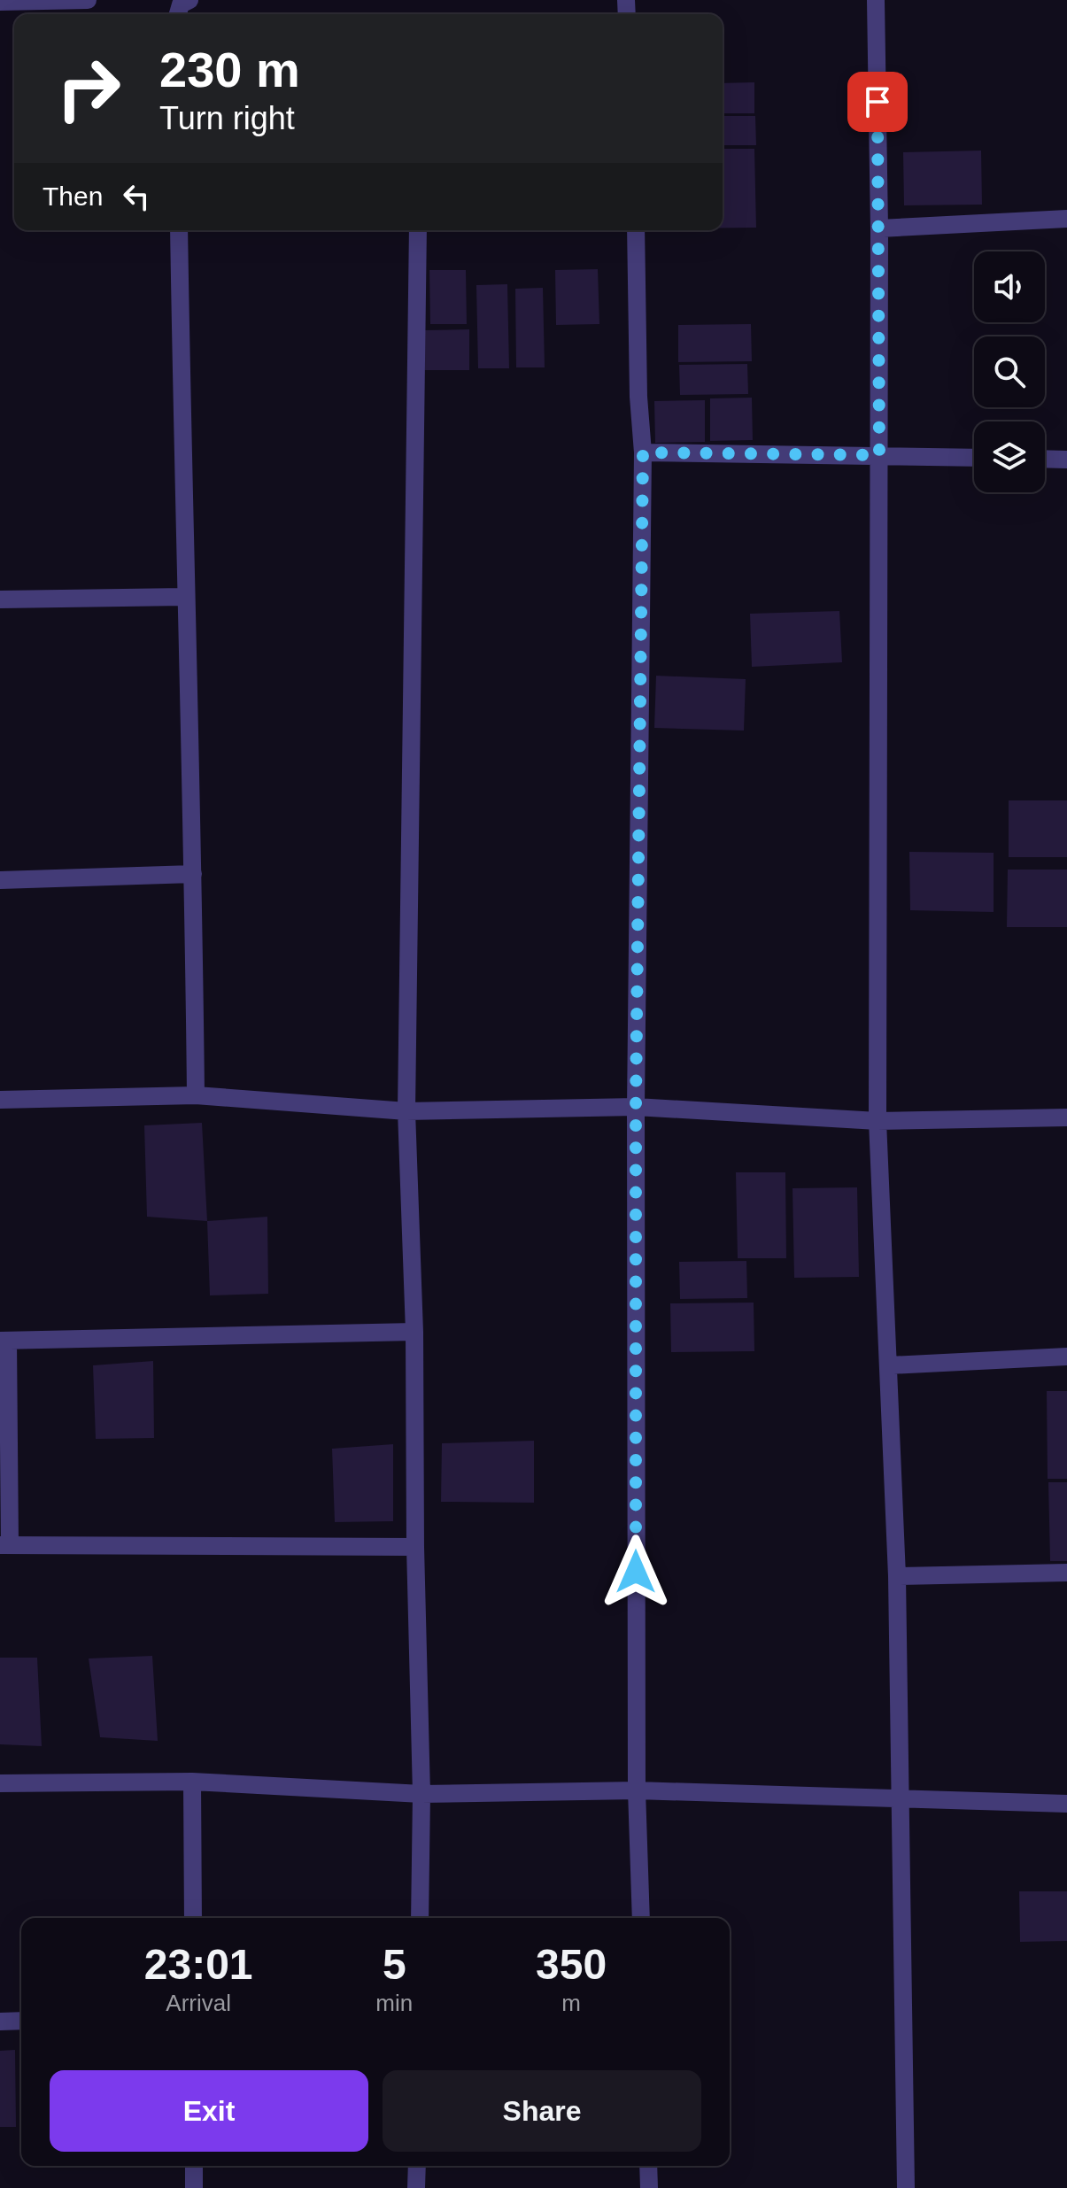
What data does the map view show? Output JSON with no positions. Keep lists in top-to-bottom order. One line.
{"page":{"turn":["230 m","Turn right"],"then":"Then","eta":["23:01","Arrival","5","min","350","m"],"buttons":["Exit","Share"]}}
